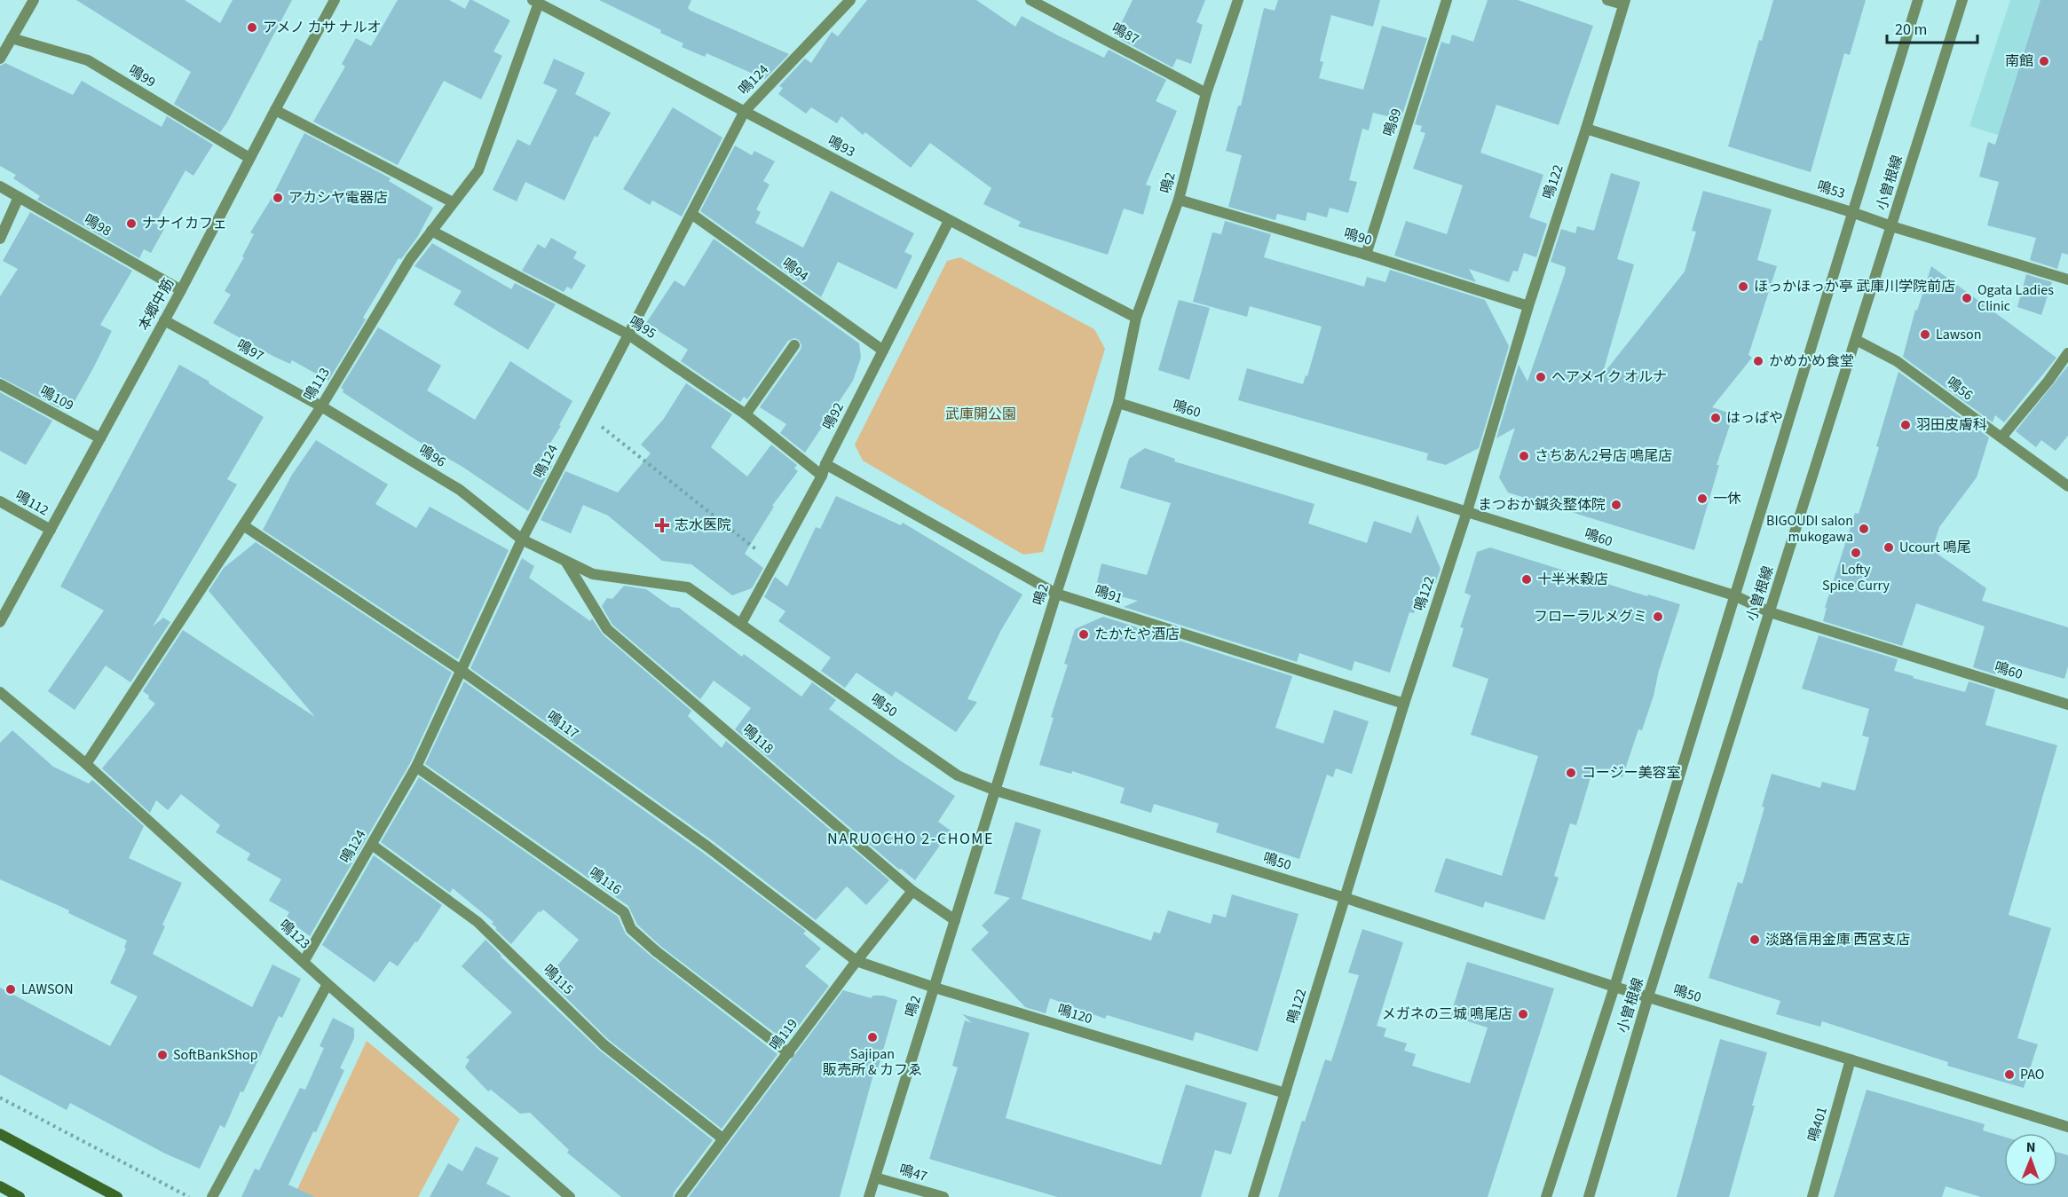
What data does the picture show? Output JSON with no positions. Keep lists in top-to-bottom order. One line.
{"streets":{"street":["鳴87","鳴99","鳴124","鳴89","鳴93","鳴122","鳴2","小曽根線","鳴53","鳴98","鳴90","鳴94","本郷中筋","鳴95","鳴97","鳴113","鳴56","鳴109","鳴60","鳴92","鳴96","鳴112","鳴91","鳴50","鳴117","鳴118","鳴116","鳴123","鳴115","鳴120","鳴119","鳴401","鳴47"]},"crossings":[["鳴87","鳴2"],["鳴99","本郷中筋"],["鳴124","鳴93"],["鳴124","鳴94"],["鳴124","鳴95"],["鳴124","鳴96"],["鳴124","鳴50"],["鳴124","鳴117"],["鳴124","鳴116"],["鳴124","鳴123"],["鳴124","鳴115"],["鳴89","鳴90"],["鳴93","鳴2"],["鳴93","鳴113"],["鳴93","鳴92"],["鳴122","鳴53"],["鳴122","鳴90"],["鳴122","鳴60"],["鳴122","鳴91"],["鳴122","鳴50"],["鳴122","鳴120"],["鳴2","鳴90"],["鳴2","鳴60"],["鳴2","鳴91"],["鳴2","鳴50"],["鳴2","鳴118"],["鳴2","鳴120"],["鳴2","鳴47"],["小曽根線","鳴53"],["小曽根線","鳴56"],["小曽根線","鳴60"],["小曽根線","鳴50"],["鳴98","本郷中筋"],["鳴94","鳴92"],["本郷中筋","鳴97"],["本郷中筋","鳴109"],["本郷中筋","鳴112"],["鳴95","鳴113"],["鳴95","鳴92"],["鳴95","鳴91"],["鳴97","鳴113"],["鳴97","鳴96"],["鳴113","鳴96"],["鳴113","鳴117"],["鳴113","鳴123"],["鳴92","鳴91"],["鳴92","鳴50"],["鳴96","鳴50"],["鳴50","鳴118"],["鳴50","鳴401"],["鳴117","鳴120"],["鳴117","鳴119"],["鳴118","鳴119"],["鳴116","鳴119"],["鳴115","鳴119"],["鳴120","鳴119"]],"districts":["NARUOCHO 2-CHOME"],"parks":["武庫開公園"],"places":{"other":["アメノ カサ ナルオ","南館","アカシヤ電器店","ナナイカフェ","ほっかほっか亭 武庫川学院前店","Ogata Ladies Clinic","Lawson","かめかめ食堂","ヘアメイク オルナ","はっぱや","羽田皮膚科","さちあん2号店 鳴尾店","一休","まつおか鍼灸整体院","BIGOUDI salon mukogawa","Ucourt 鳴尾","Lofty Spice Curry","十半米穀店","フローラルメグミ","たかたや酒店","コージー美容室","淡路信用金庫 西宮支店","LAWSON","メガネの三城 鳴尾店","Sajipan 販売所 & カフゑ","SoftBankShop","PAO"],"health":["志水医院"]},"scale_bar":"20 m","north":"top"}
